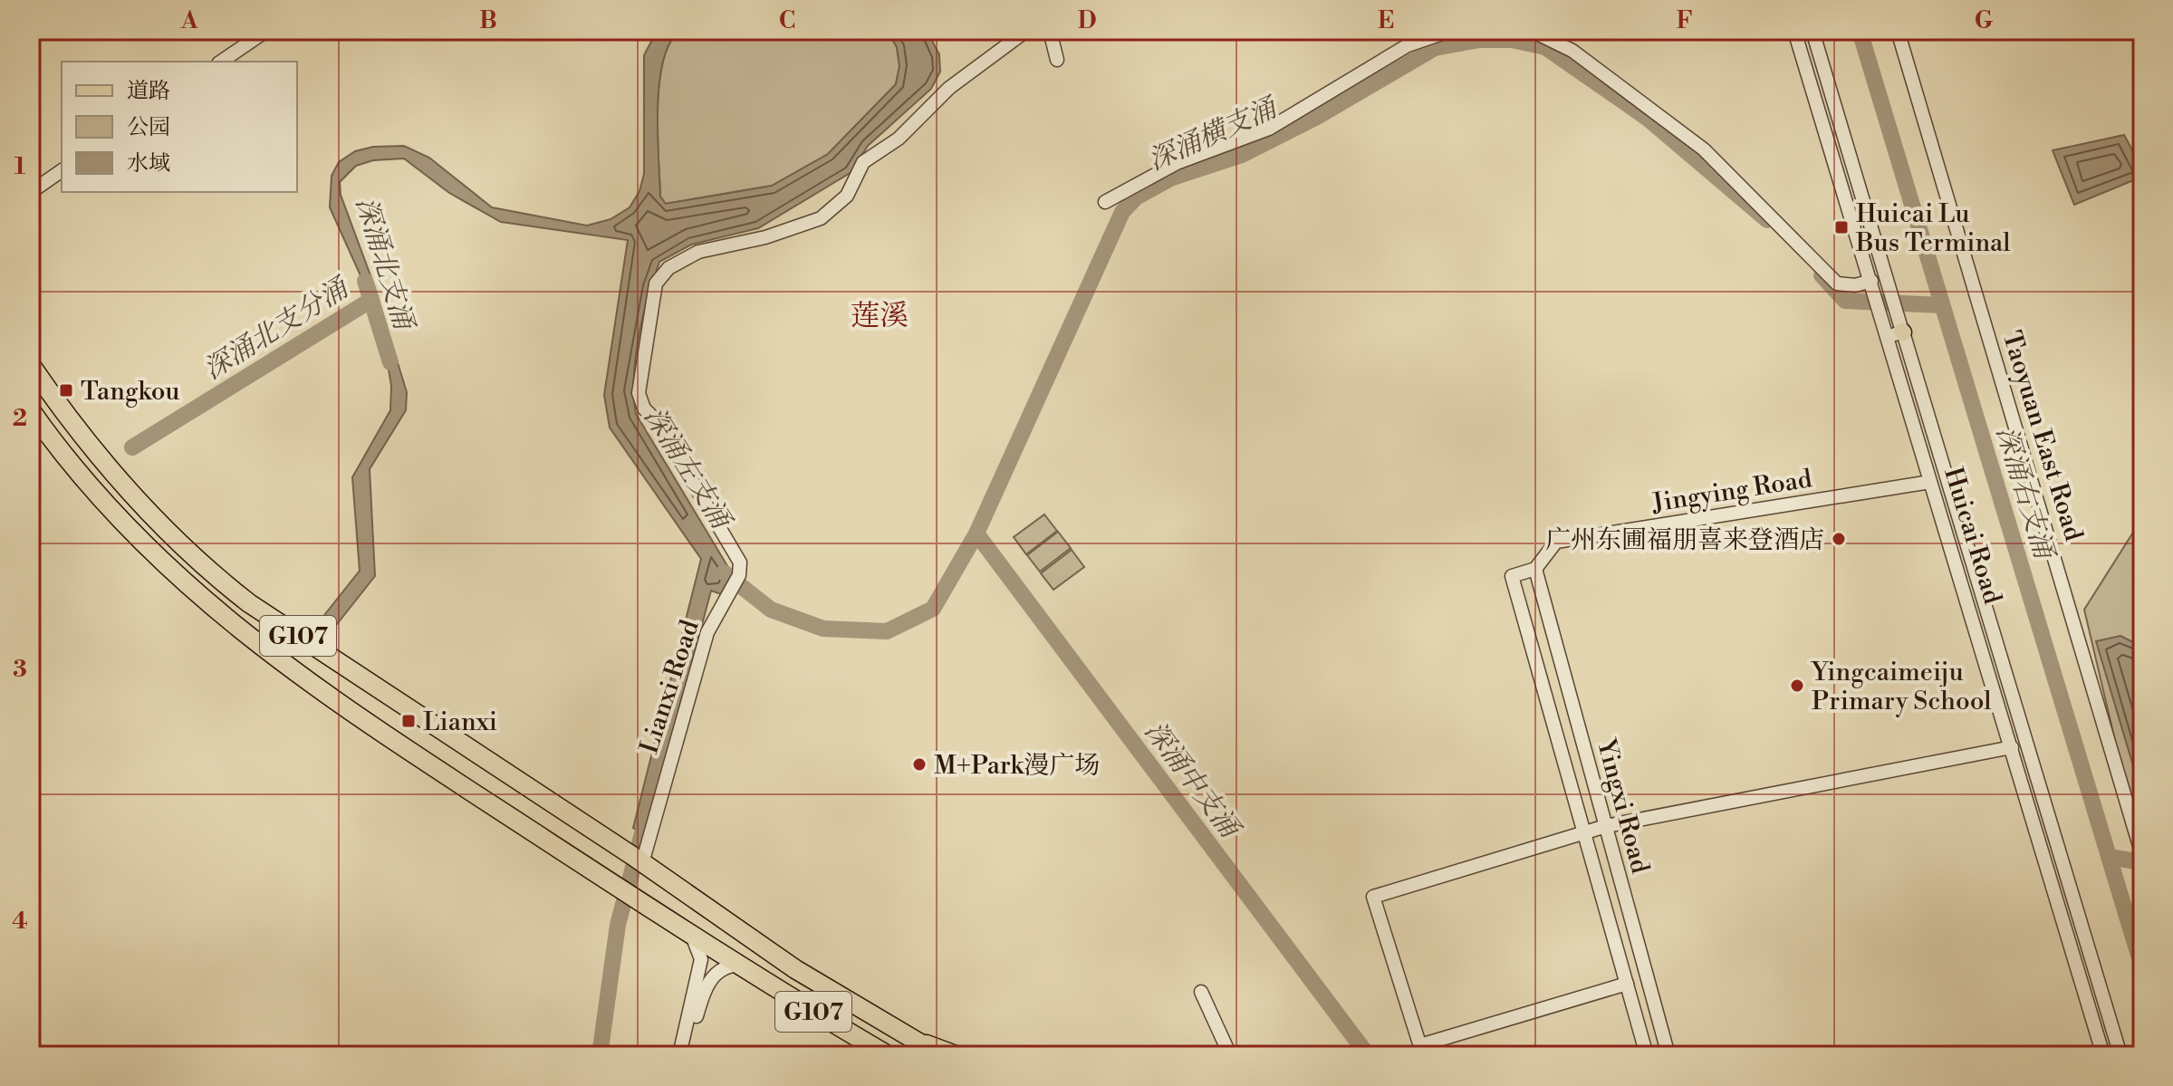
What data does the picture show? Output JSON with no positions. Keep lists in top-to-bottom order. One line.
{"streets":{"highway":["G107"],"street":["Taoyuan East Road","Jingying Road","Huicai Road","Lianxi Road","Yingxi Road"]},"crossings":[["Jingying Road","Huicai Road"],["Jingying Road","Yingxi Road"],["G107","Lianxi Road"]],"districts":["莲溪"],"water":["深涌横支涌","深涌北支涌","深涌北支分涌","深涌左支涌","深涌右支涌","深涌中支涌"],"places":{"transit":["Huicai Lu Bus Terminal","Tangkou","Lianxi"],"other":["广州东圃福朋喜来登酒店","Yingcaimeiju Primary School","M+Park漫广场"]},"legend":["道路","公园","水域"],"grid":{"columns":["A","B","C","D","E","F","G"],"rows":["1","2","3","4"]}}
